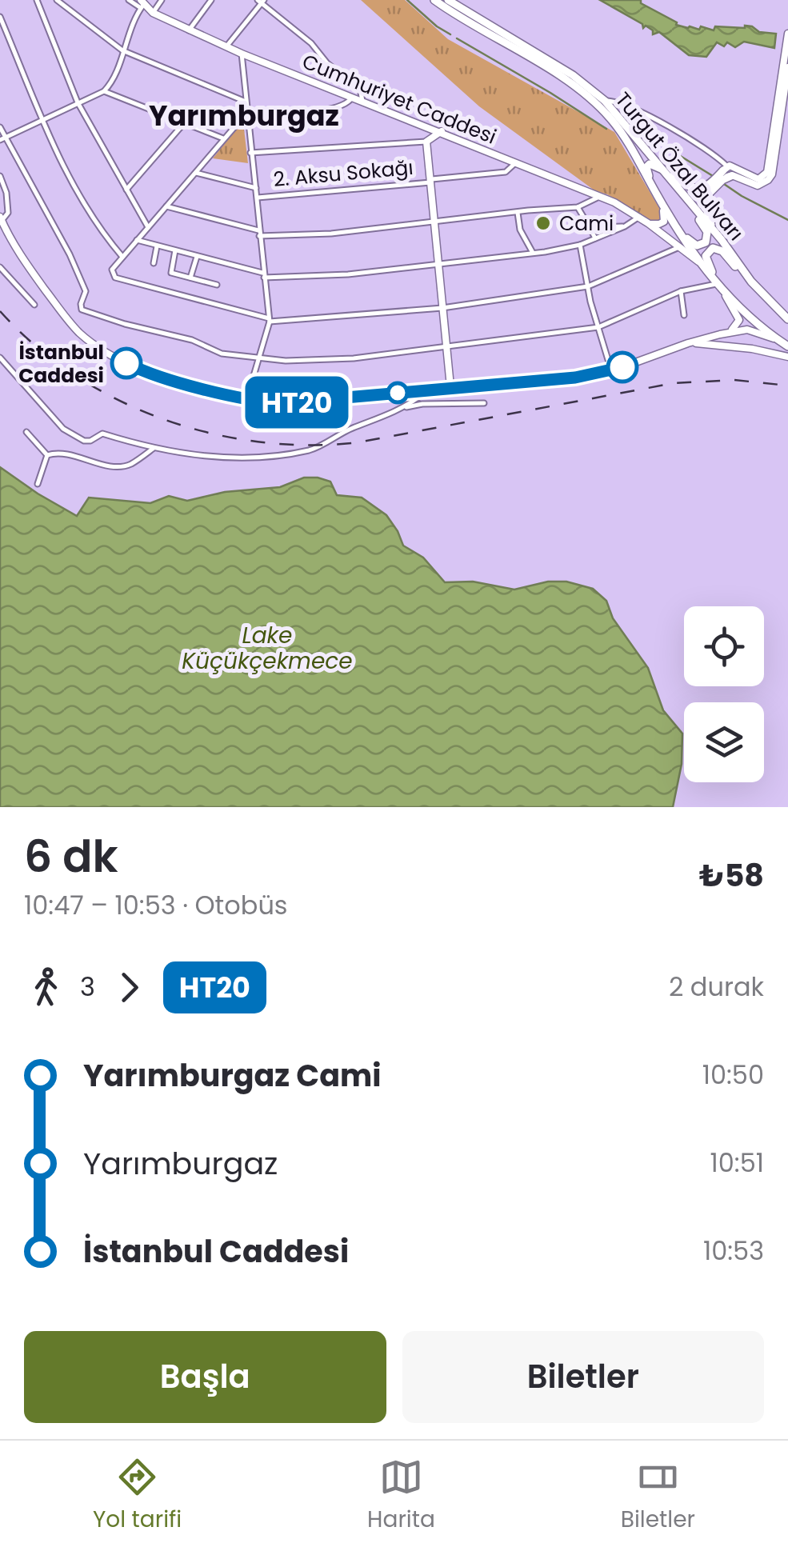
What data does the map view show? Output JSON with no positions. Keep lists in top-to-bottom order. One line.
{"streets":{"main road":["Turgut Özal Bulvarı"],"street":["Cumhuriyet Caddesi","2. Aksu Sokağı"]},"crossings":[["Cumhuriyet Caddesi","Turgut Özal Bulvarı"],["Cumhuriyet Caddesi","2. Aksu Sokağı"]],"districts":["Yarımburgaz"],"water":["Lake Küçükçekmece"],"places":["Cami","İstanbul Caddesi"],"lines":["bus line HT20"],"page":{"on_map":"HT20","heading":["6 dk","10:47 – 10:53 · Otobüs","₺58"],"legs":["3","HT20","2 durak"],"list":[{"name":"Yarımburgaz Cami","value":"10:50"},{"name":"Yarımburgaz","value":"10:51"},{"name":"İstanbul Caddesi","value":"10:53"}],"buttons":["Başla","Biletler"],"tabs":["Yol tarifi","Harita","Biletler"]}}
